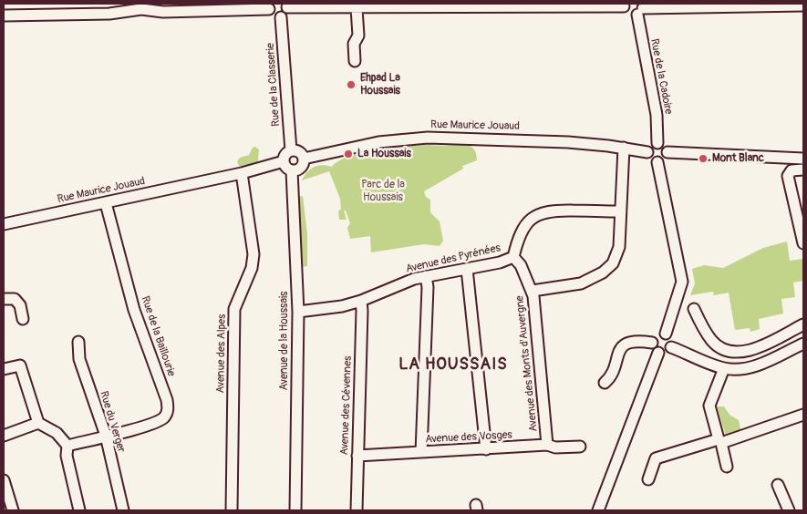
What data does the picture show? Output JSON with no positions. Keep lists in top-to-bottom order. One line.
{"streets":{"street":["Rue de la Cadoire","Rue de la Classerie","Rue Maurice Jouaud","Avenue des Pyrénées","Rue de la Baillourie","Avenue de la Houssais","Avenue des Alpes","Avenue des Monts d'Auvergne","Avenue des Cévennes","Rue du Verger","Avenue des Vosges"]},"crossings":[["Rue de la Cadoire","Rue Maurice Jouaud"],["Rue de la Classerie","Rue Maurice Jouaud"],["Rue de la Classerie","Avenue de la Houssais"],["Rue Maurice Jouaud","Rue de la Baillourie"],["Rue Maurice Jouaud","Avenue de la Houssais"],["Rue Maurice Jouaud","Avenue des Alpes"],["Avenue des Pyrénées","Avenue de la Houssais"],["Avenue des Pyrénées","Avenue des Monts d'Auvergne"],["Avenue des Pyrénées","Avenue des Cévennes"],["Rue de la Baillourie","Rue du Verger"],["Avenue des Monts d'Auvergne","Avenue des Vosges"],["Avenue des Cévennes","Avenue des Vosges"]],"districts":["LA HOUSSAIS"],"parks":["Parc de la Houssais"],"places":["Ehpad La Houssais","La Houssais","Mont Blanc"]}
